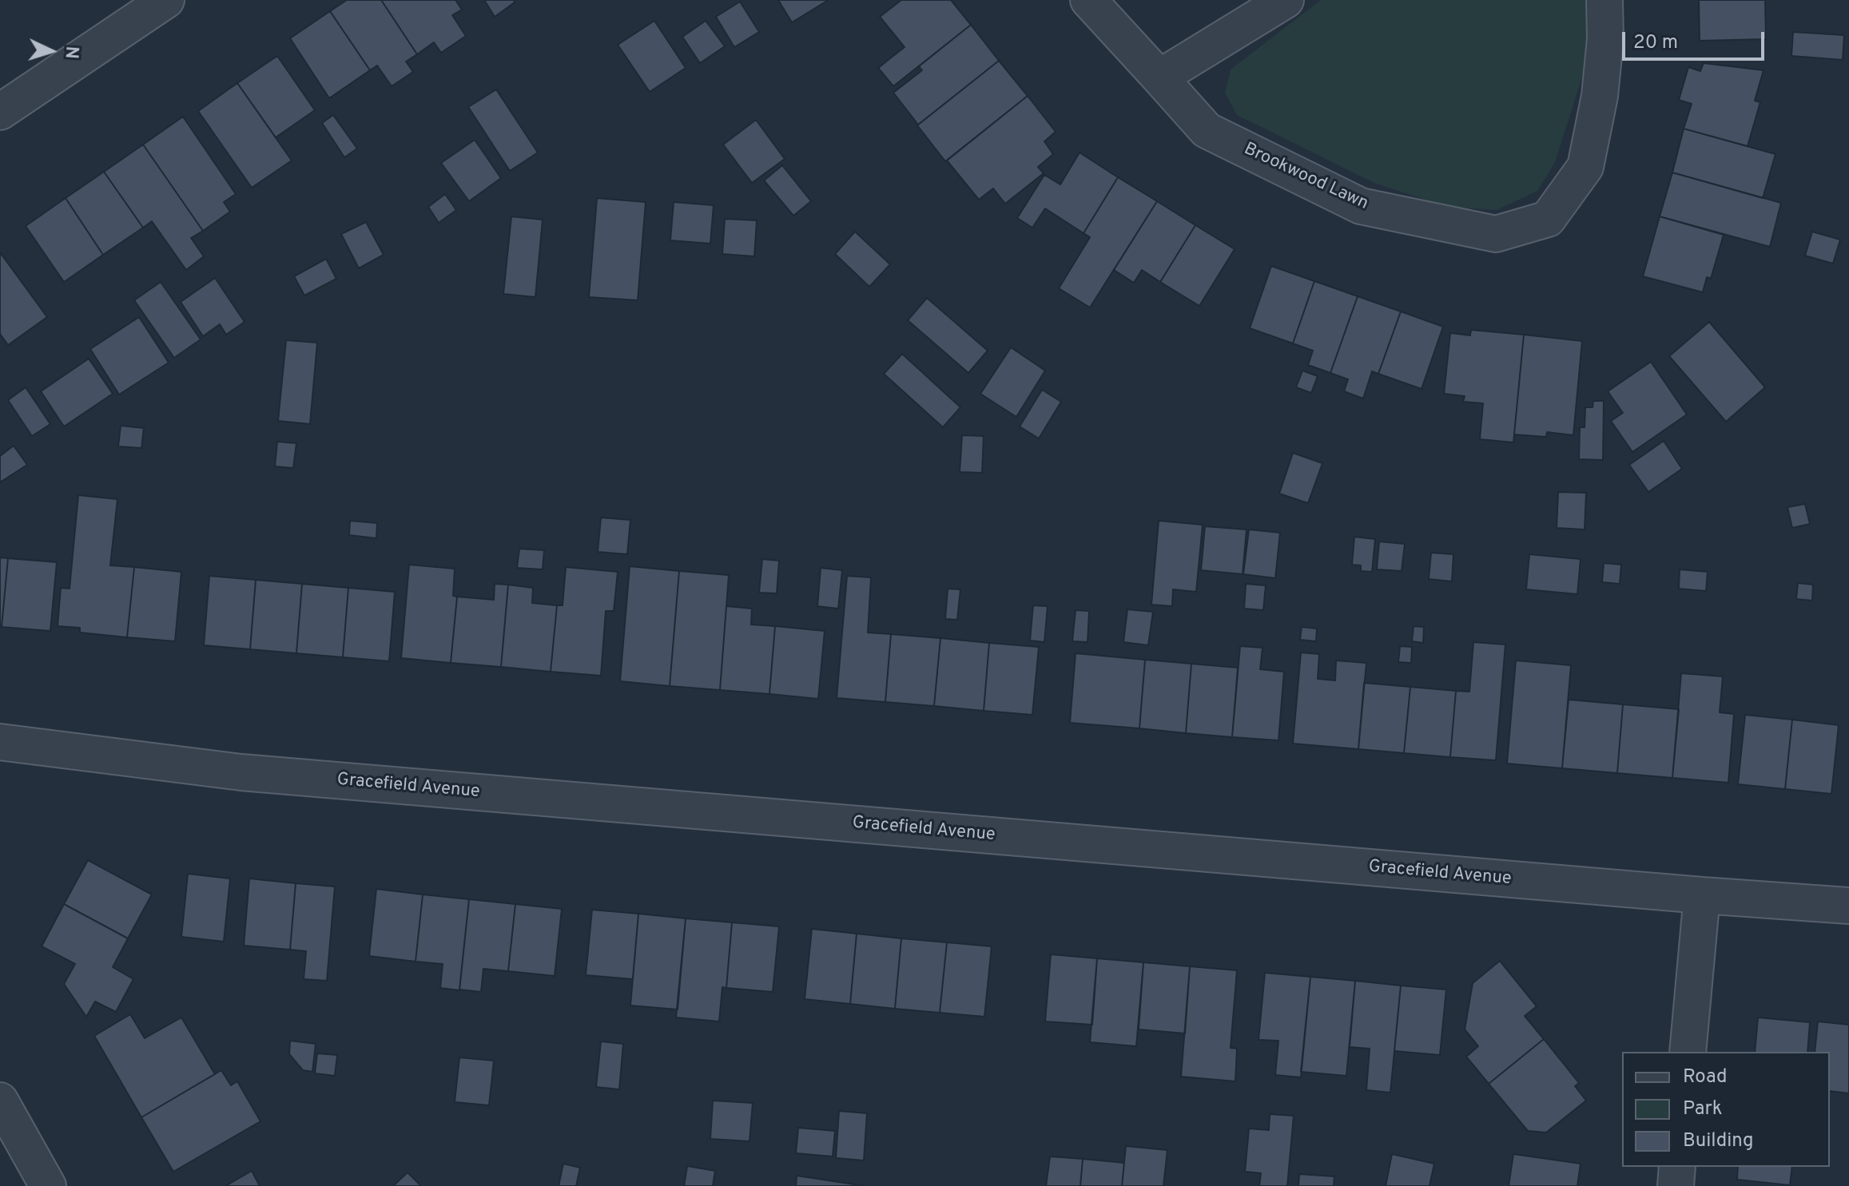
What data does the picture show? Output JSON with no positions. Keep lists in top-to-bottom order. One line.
{"streets":{"street":["Brookwood Lawn","Gracefield Avenue"]},"legend":["Road","Park","Building"],"scale_bar":"20 m","north":"right"}
